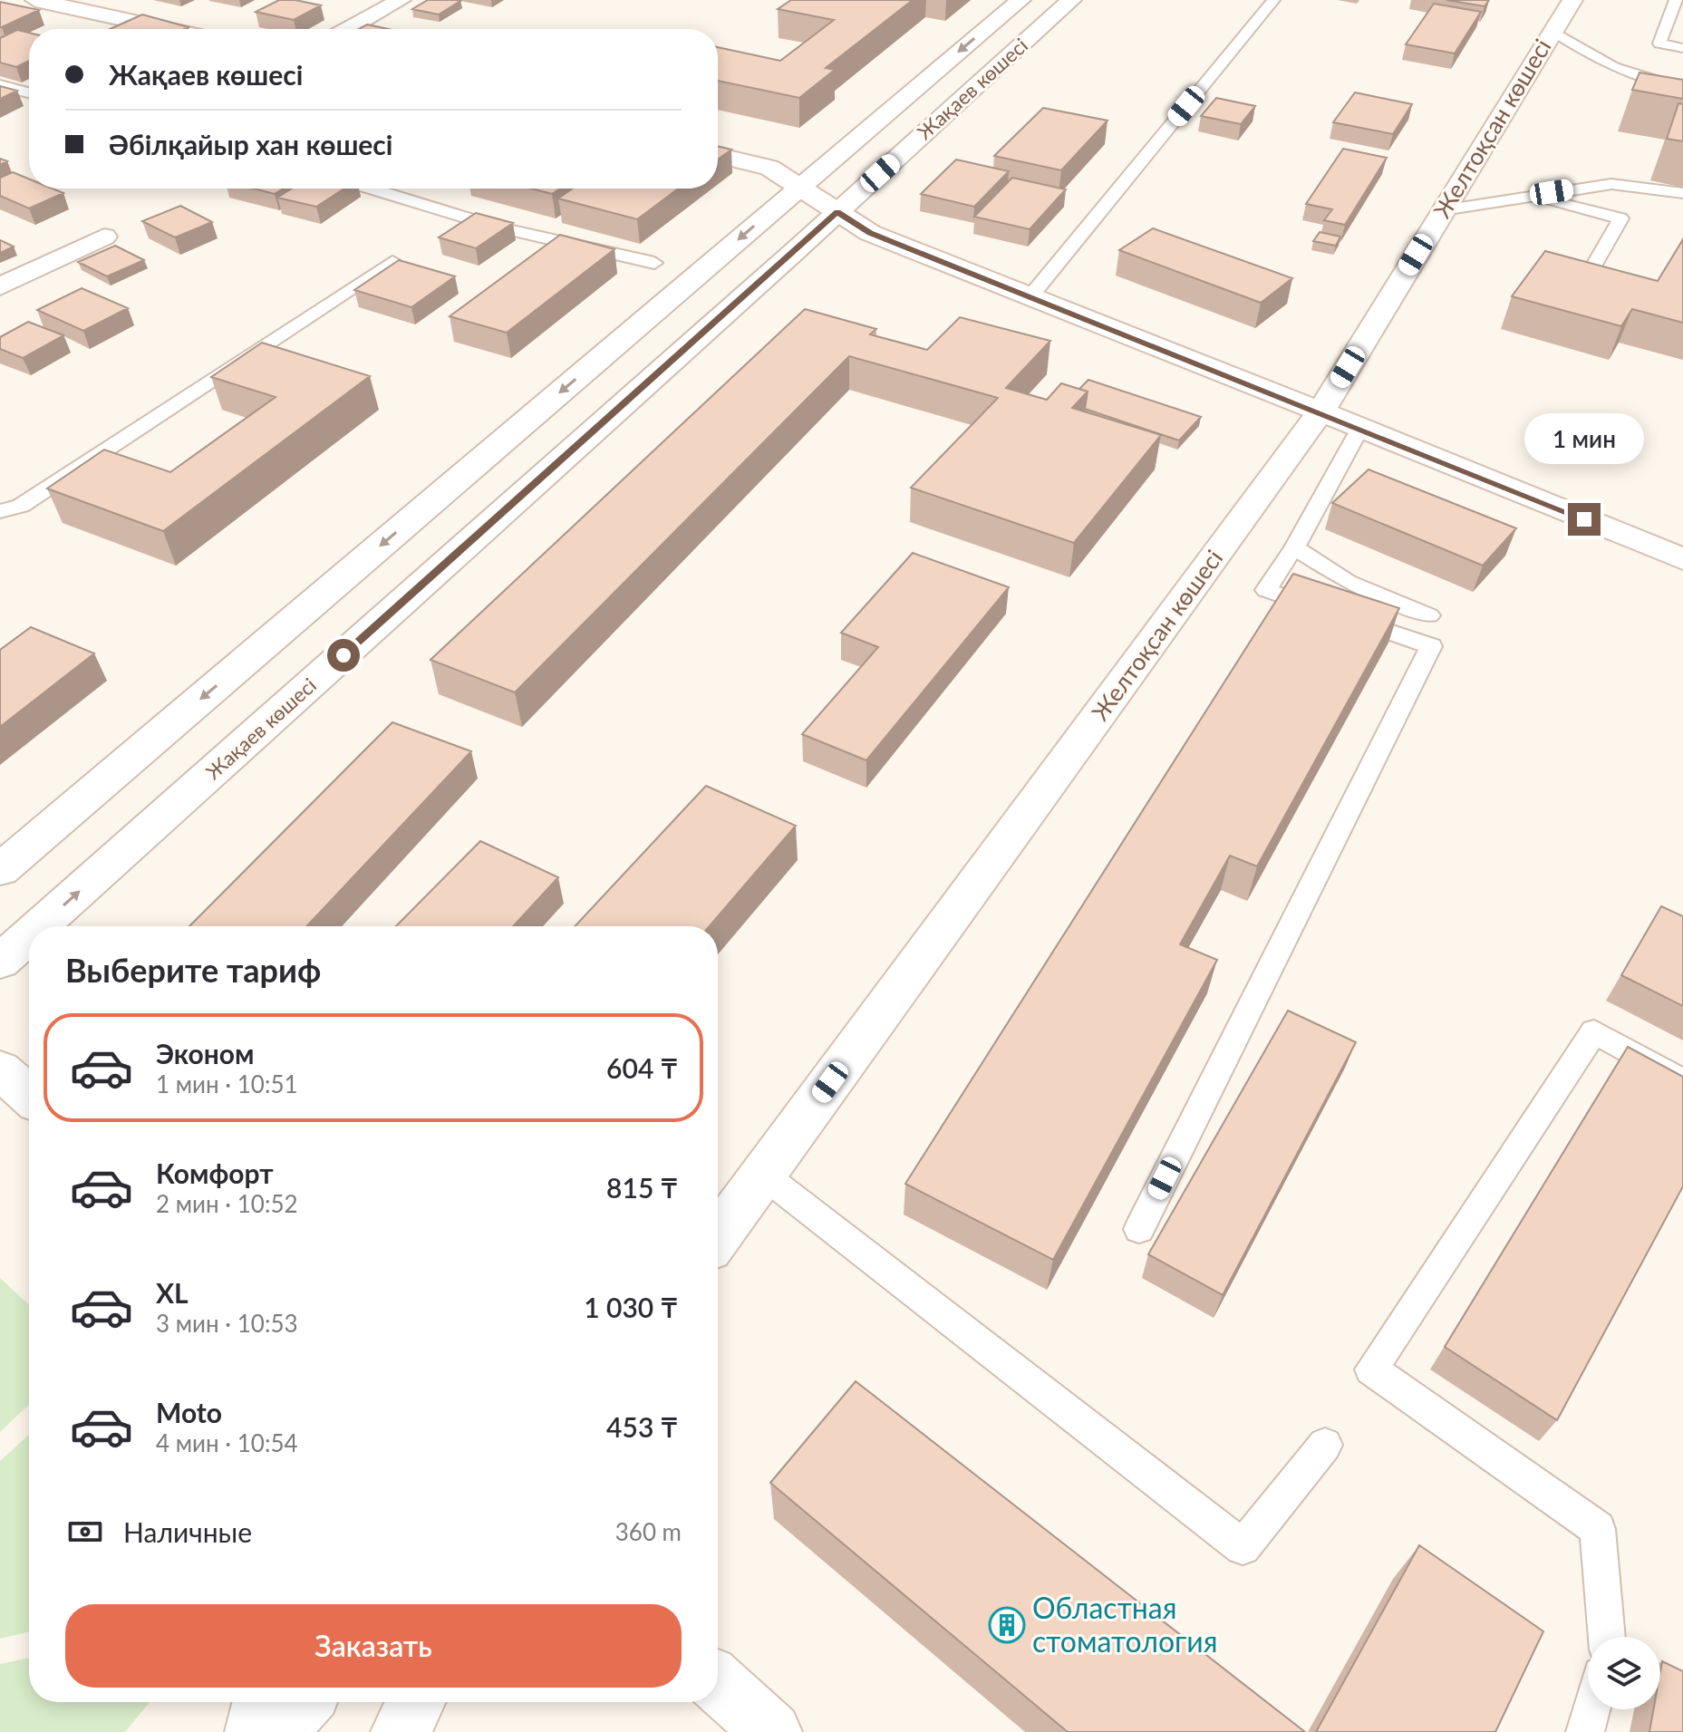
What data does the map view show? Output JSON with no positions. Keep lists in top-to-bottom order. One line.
{"streets":{"street":["Жақаев көшесі","Желтоқсан көшесі"]},"places":{"building":["Областная стоматология"]},"page":{"banner":["Жақаев көшесі","Әбілқайыр хан көшесі"],"bubble":"1 мин","heading":"Выберите тариф","list":[{"name":"Эконом","note":"1 мин · 10:51","value":"604 ₸"},{"name":"Комфорт","note":"2 мин · 10:52","value":"815 ₸"},{"name":"XL","note":"3 мин · 10:53","value":"1 030 ₸"},{"name":"Moto","note":"4 мин · 10:54","value":"453 ₸"}],"pay":["Наличные","360 m"],"buttons":"Заказать"}}
